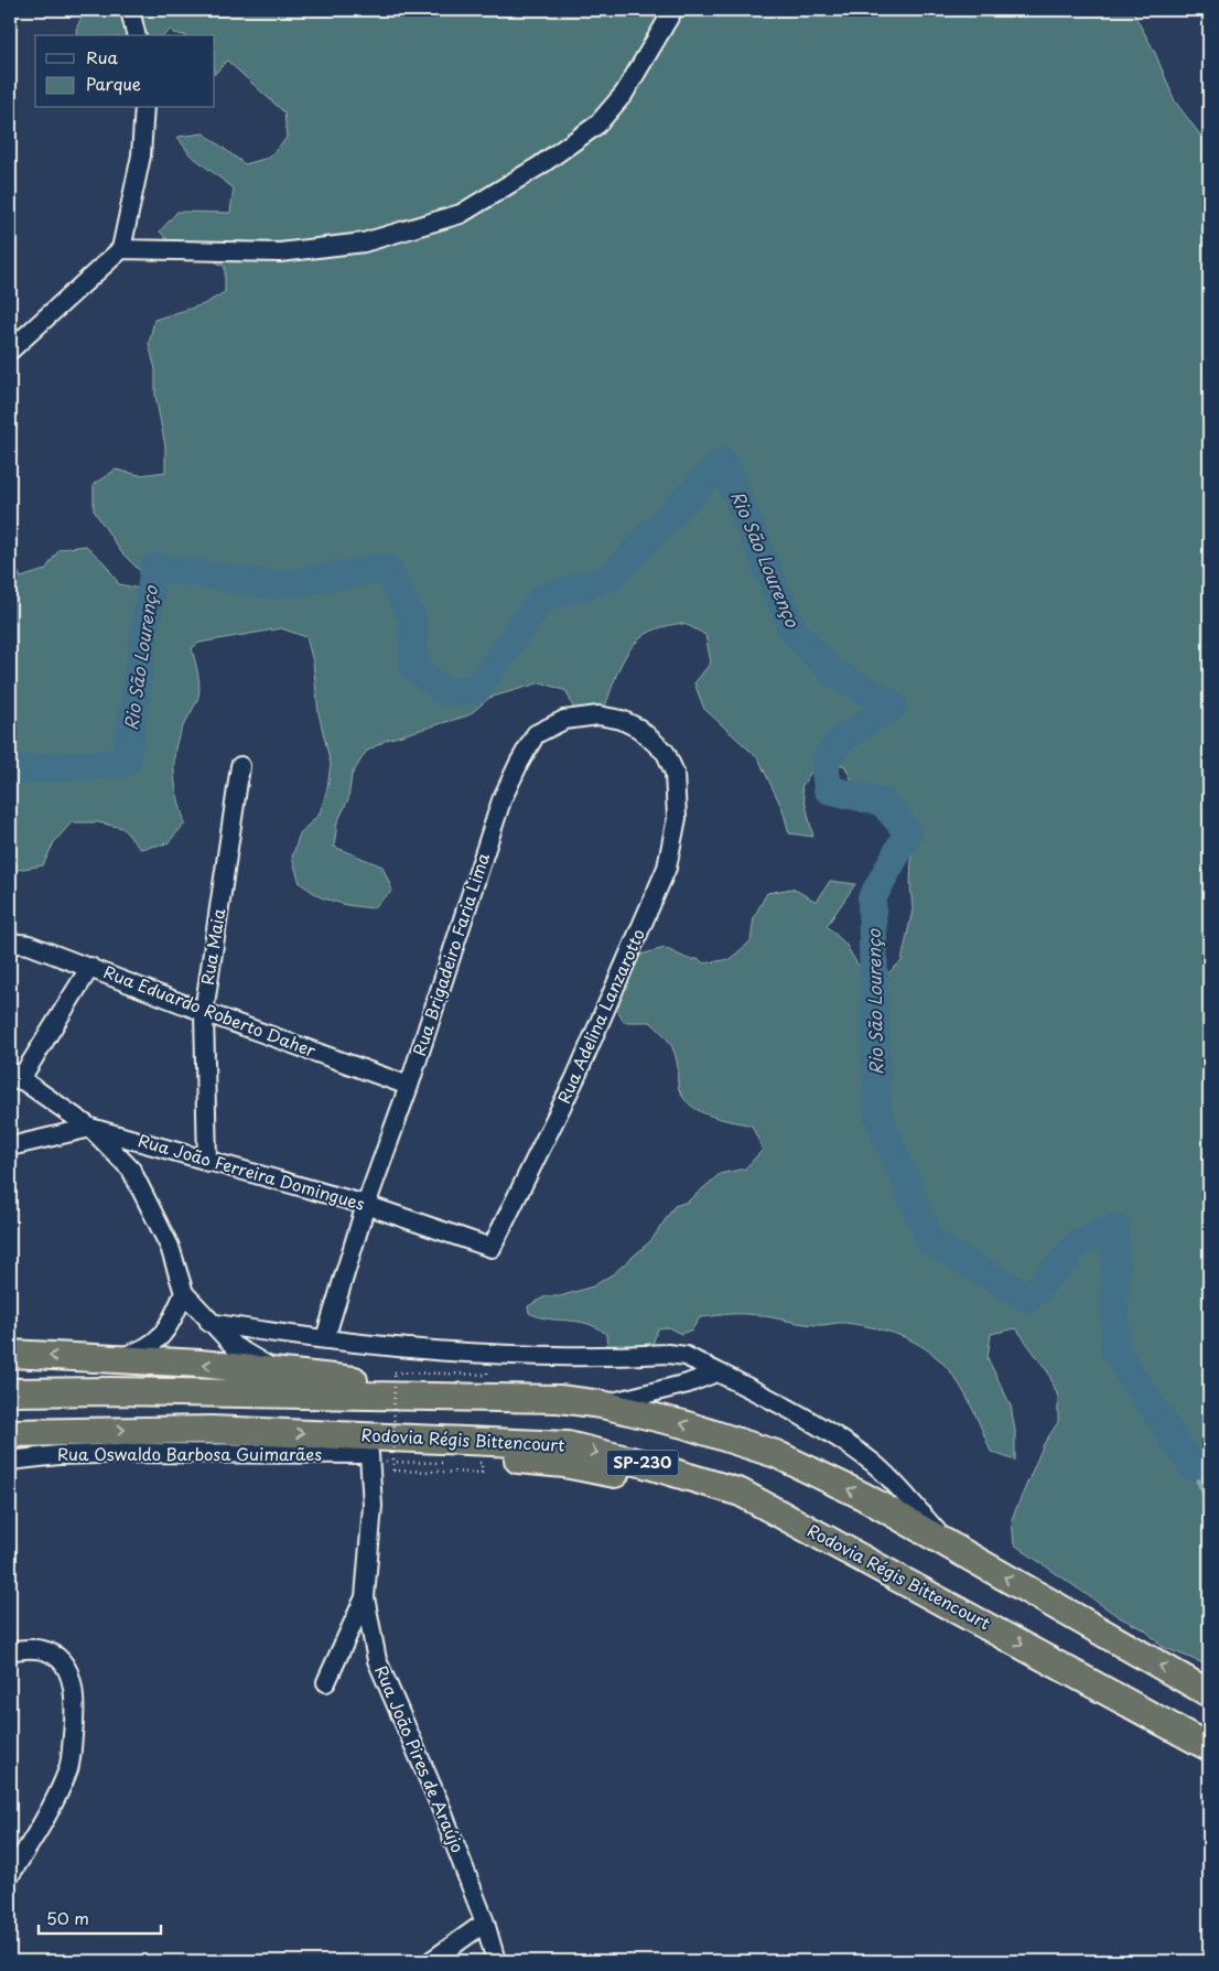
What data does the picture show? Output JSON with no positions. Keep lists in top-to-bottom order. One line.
{"streets":{"highway":["Rodovia Régis Bittencourt","SP-230"],"street":["Rua Maia","Rua Brigadeiro Faria Lima","Rua Eduardo Roberto Daher","Rua Adelina Lanzarotto","Rua João Ferreira Domingues","Rua Oswaldo Barbosa Guimarães","Rua João Pires de Araújo"]},"crossings":[["Rua Maia","Rua Eduardo Roberto Daher"],["Rua Maia","Rua João Ferreira Domingues"],["Rua Brigadeiro Faria Lima","Rua Eduardo Roberto Daher"],["Rua Brigadeiro Faria Lima","Rua Adelina Lanzarotto"],["Rua Brigadeiro Faria Lima","Rua João Ferreira Domingues"],["Rua Adelina Lanzarotto","Rua João Ferreira Domingues"],["Rua Oswaldo Barbosa Guimarães","Rua João Pires de Araújo"]],"water":["Rio São Lourenço"],"legend":["Rua","Parque"],"scale_bar":"50 m"}
